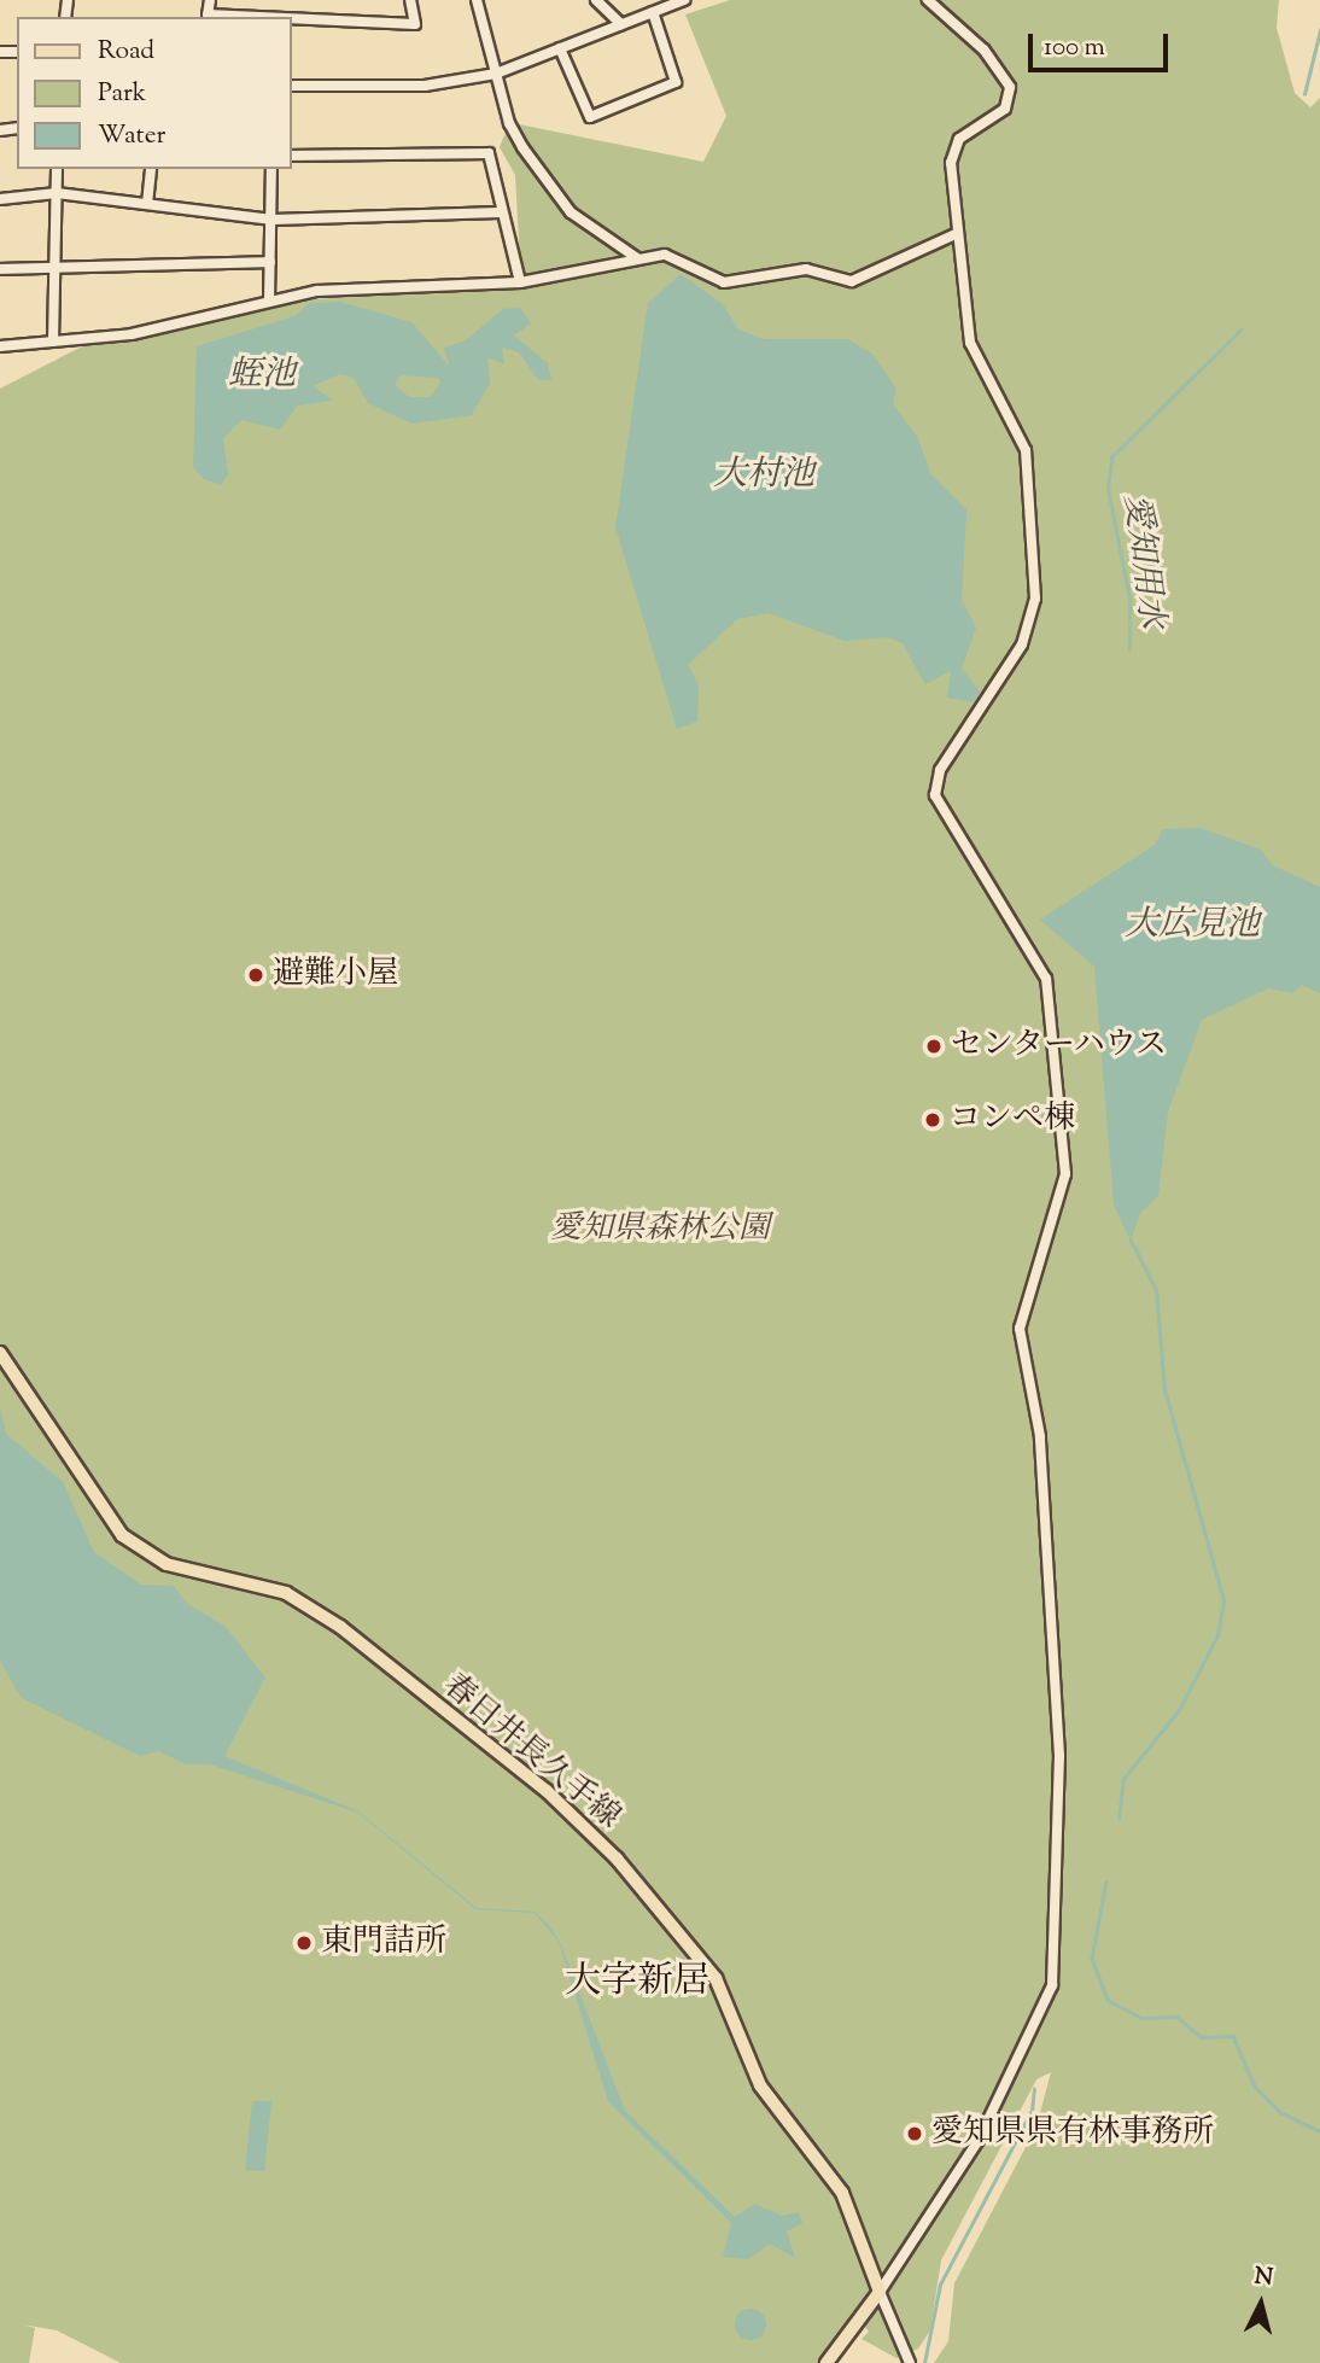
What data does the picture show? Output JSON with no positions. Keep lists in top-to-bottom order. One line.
{"streets":{"main road":["春日井長久手線"]},"districts":["大字新居"],"water":["蛭池","大村池","愛知用水","大広見池"],"parks":["愛知県森林公園"],"places":["避難小屋","センターハウス","コンペ棟","東門詰所","愛知県県有林事務所"],"legend":["Road","Park","Water"],"scale_bar":"100 m","north":"top"}
